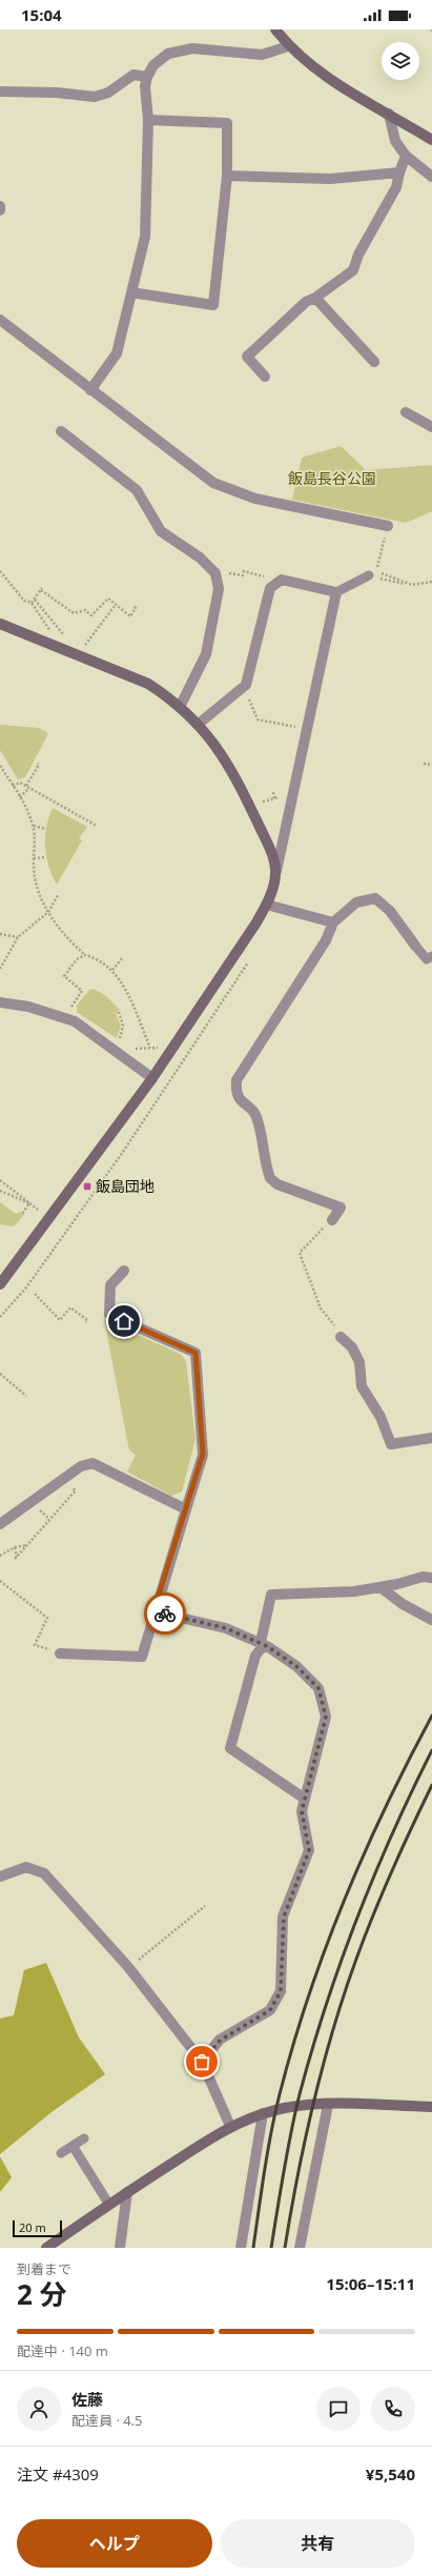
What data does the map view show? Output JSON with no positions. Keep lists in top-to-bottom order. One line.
{"parks":["飯島長谷公園"],"places":{"transit":["飯島団地"]},"scale_bar":"20 m","page":{"status":"15:04","scale":"20 m","heading":["2 分","到着まで","15:06–15:11"],"panel":["佐藤","配達員 · 4.5","注文 #4309","¥5,540"],"bar":"配達中 · 140 m","buttons":["ヘルプ","共有"]}}
